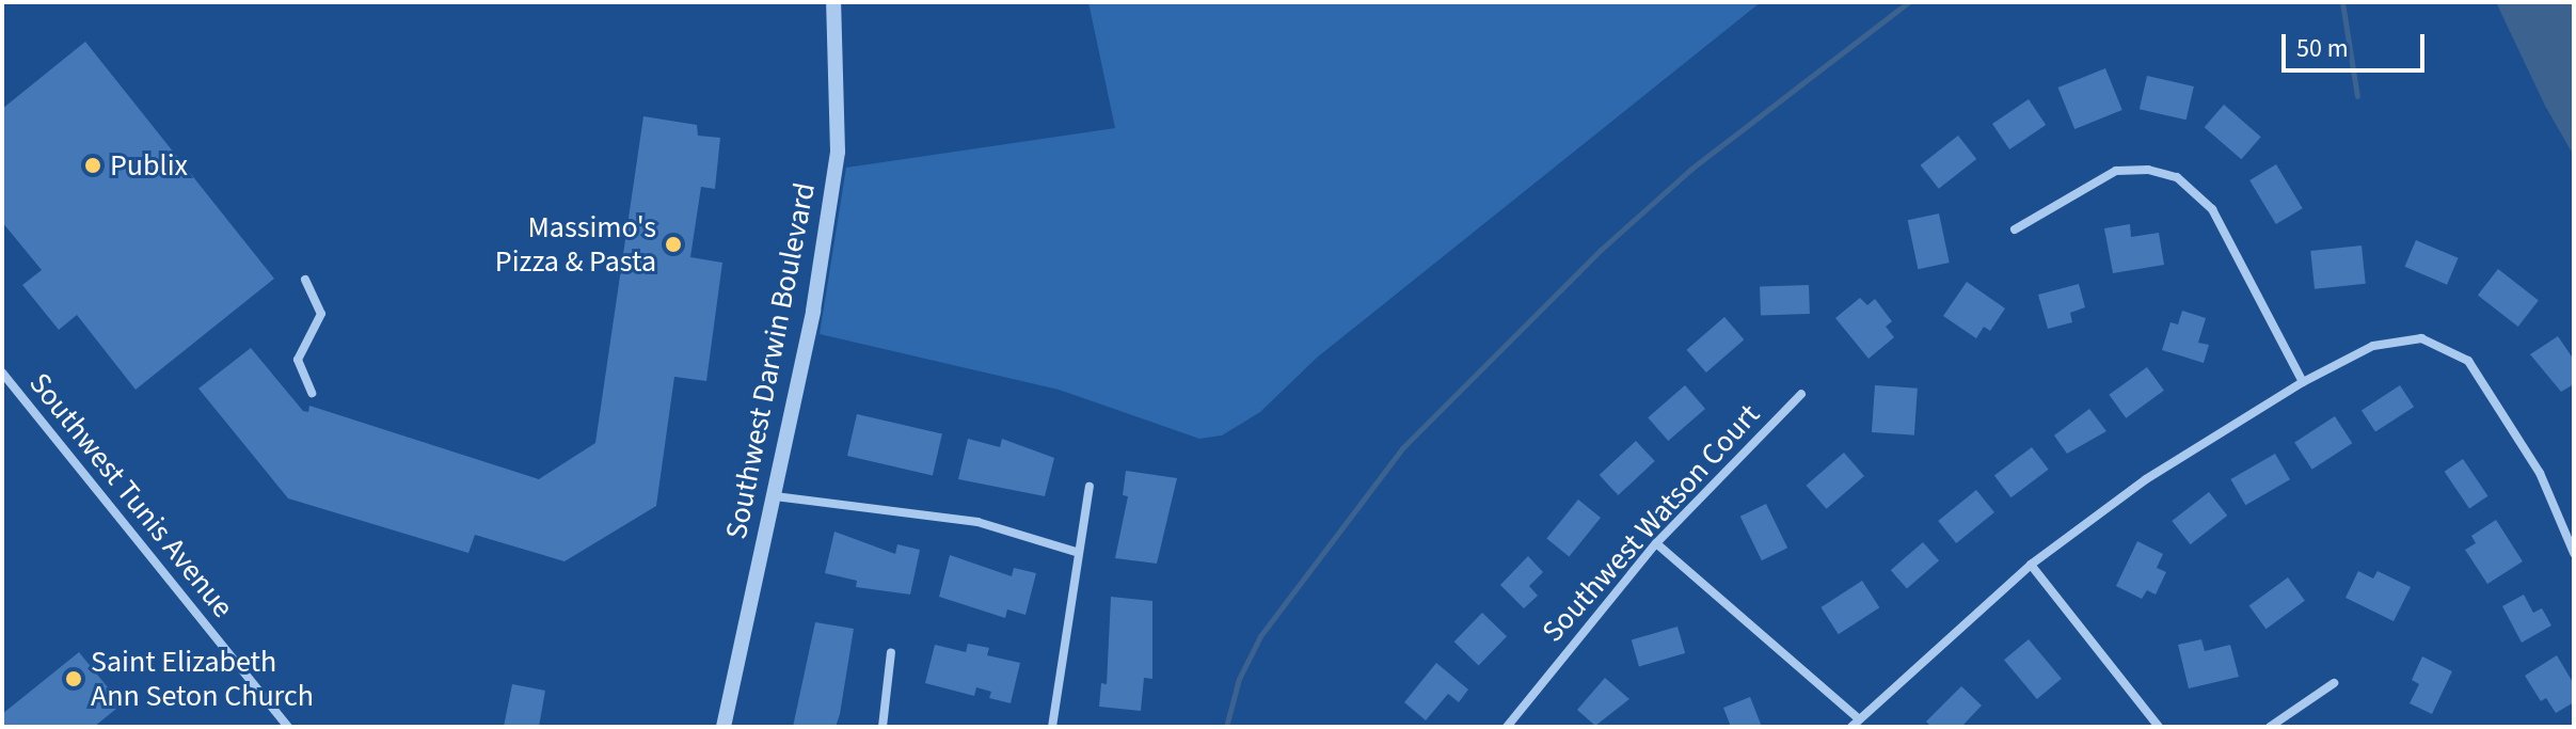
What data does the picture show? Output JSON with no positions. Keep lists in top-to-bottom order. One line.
{"streets":{"street":["Southwest Darwin Boulevard","Southwest Tunis Avenue","Southwest Watson Court"]},"places":["Publix","Massimo's Pizza & Pasta","Saint Elizabeth Ann Seton Church"],"scale_bar":"50 m"}
